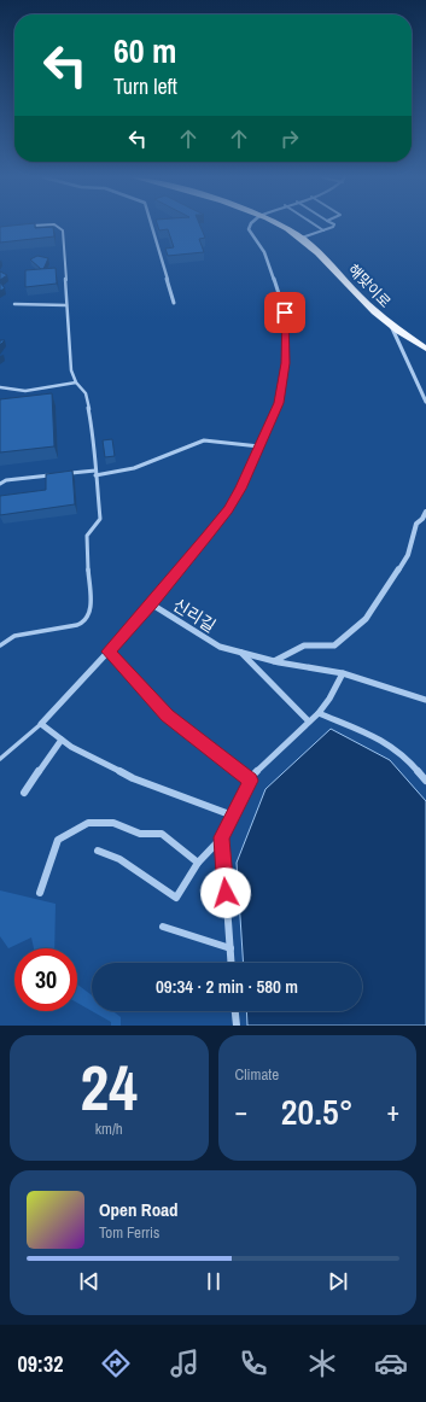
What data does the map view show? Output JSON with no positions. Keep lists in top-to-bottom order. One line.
{"streets":{"main road":["해맞이로"],"street":["신리길"]},"page":{"turn":["60 m","Turn left"],"limit":"30","trip":"09:34 · 2 min · 580 m","tile":[["24","km/h"],"Climate"],"heat":["−","20.5°","+"],"song":["Open Road","Tom Ferris"],"tabs":"09:32"}}
